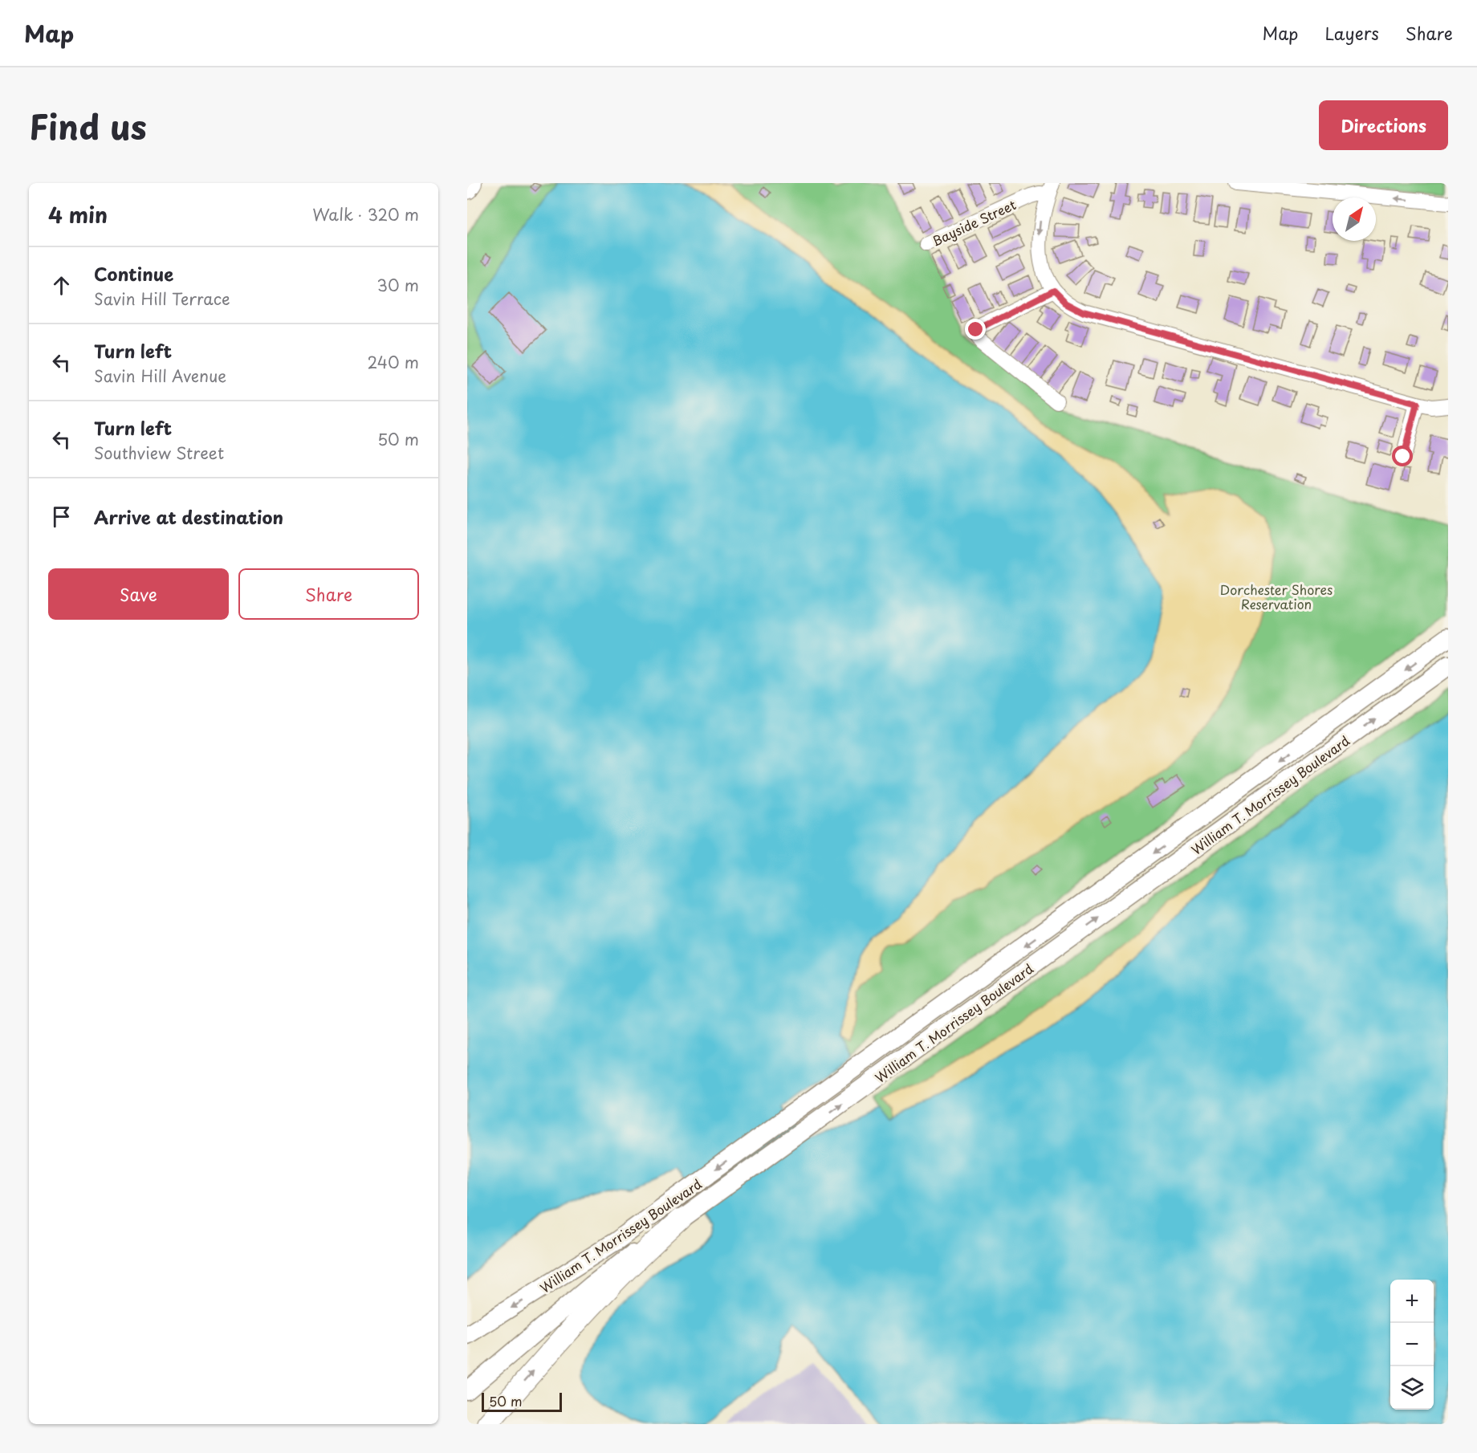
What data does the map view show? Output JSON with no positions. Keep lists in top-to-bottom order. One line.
{"streets":{"main road":["William T. Morrissey Boulevard"],"street":["Bayside Street"]},"parks":["Dorchester Shores Reservation"],"scale_bar":"50 m","north":"top right","page":{"header":"Map","nav":["Map","Layers","Share"],"title":"Find us","buttons":["Directions",["Save","Share"]],"heading":["4 min","Walk · 320 m"],"list":[["Continue","Savin Hill Terrace","30 m"],["Turn left","Savin Hill Avenue","240 m"],["Turn left","Southview Street","50 m"],"Arrive at destination"],"map_buttons":["+","−"],"scale":"50 m"}}
